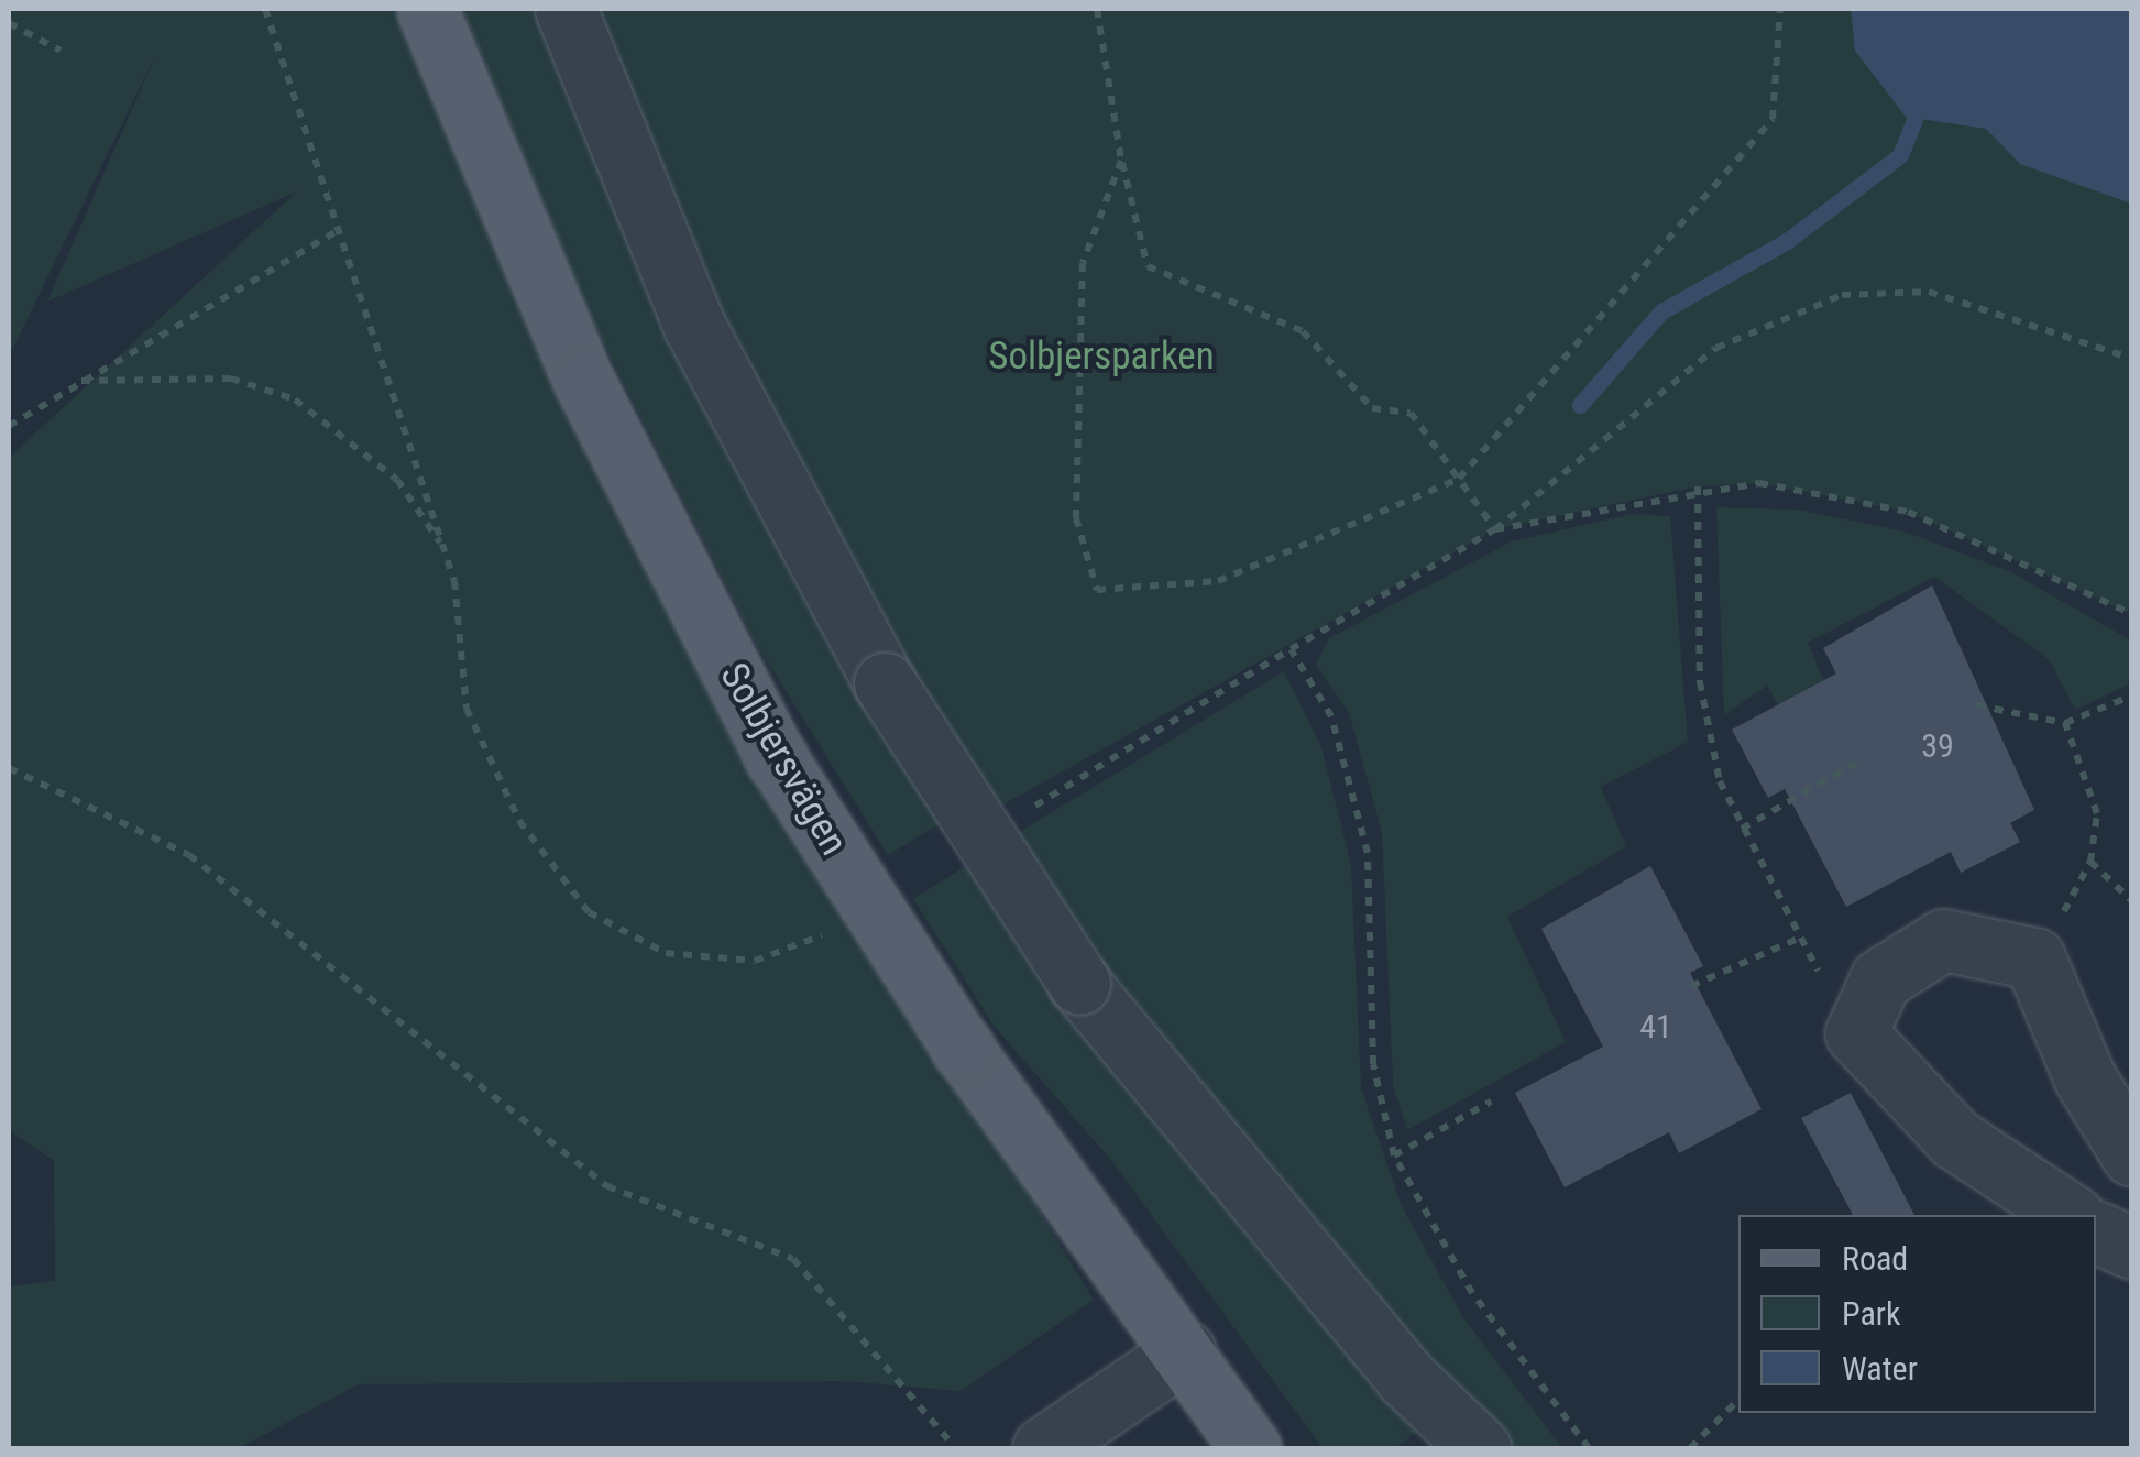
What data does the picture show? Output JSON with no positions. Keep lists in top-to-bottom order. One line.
{"streets":{"main road":["Solbjersvägen"]},"parks":["Solbjersparken"],"house_numbers":["39","41"],"legend":["Road","Park","Water"]}
